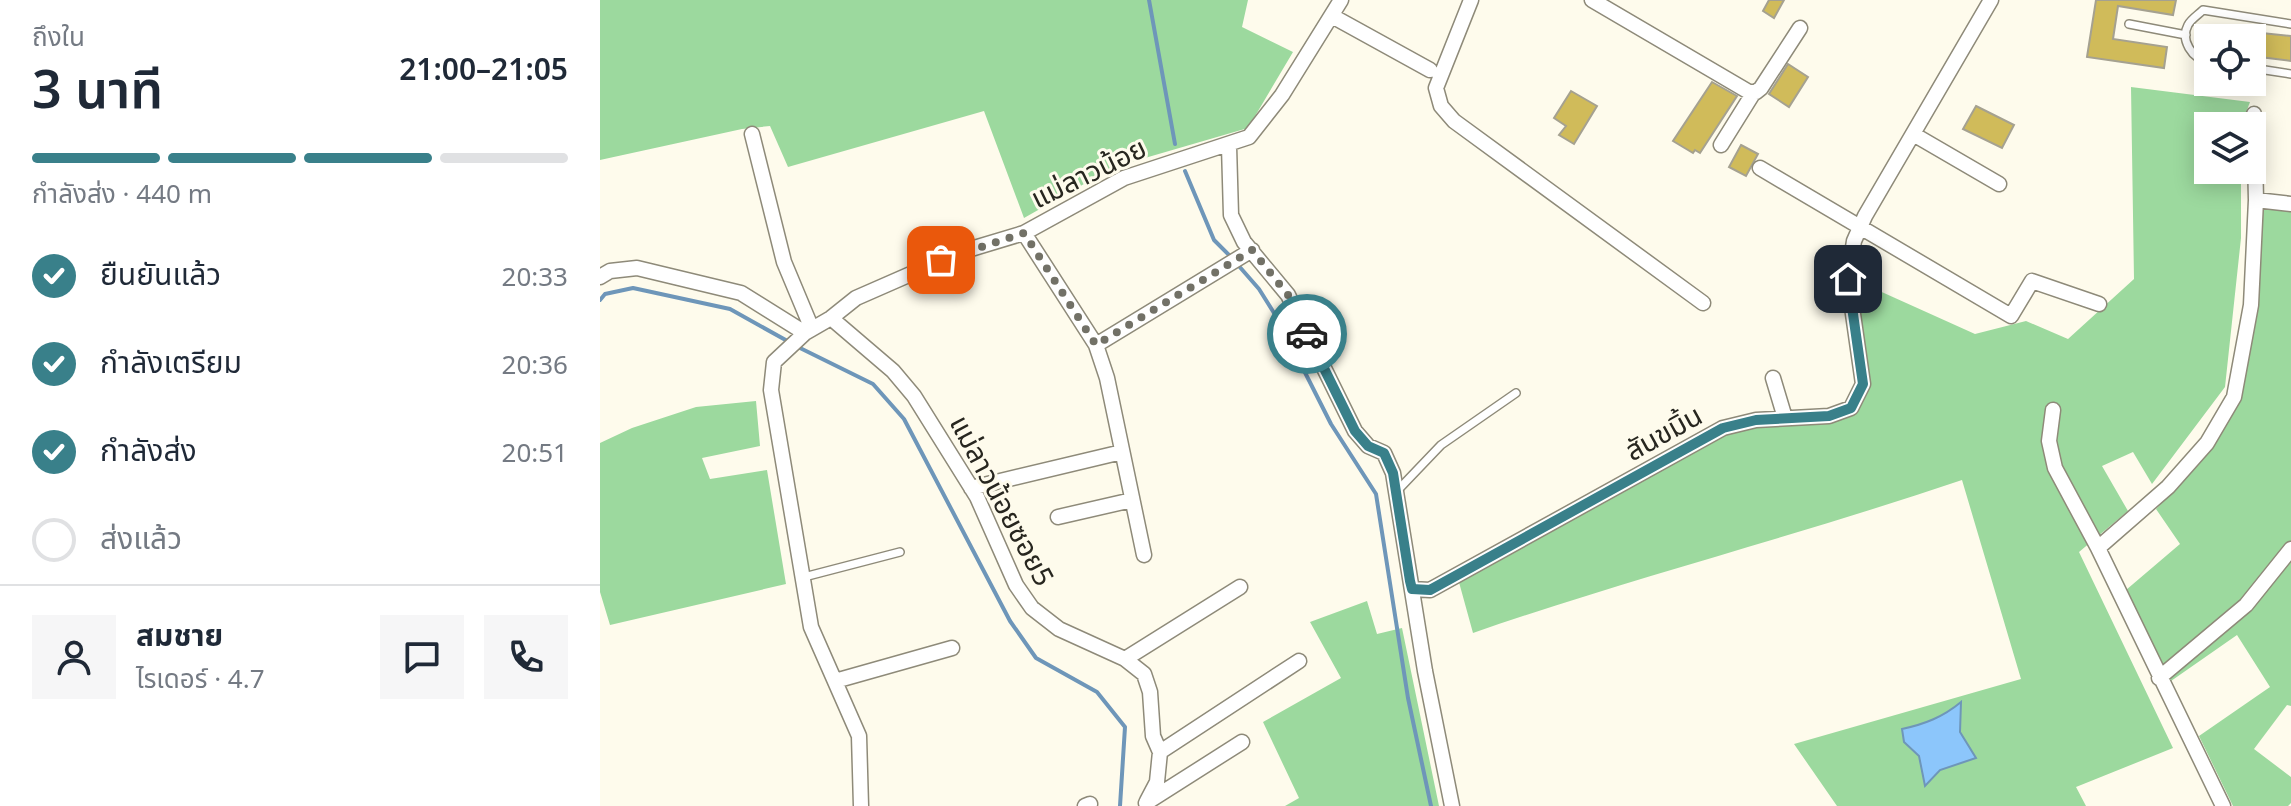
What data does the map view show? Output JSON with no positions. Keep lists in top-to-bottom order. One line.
{"streets":{"street":["แม่ลาวน้อย","สันขมิ้น","แม่ลาวน้อยซอย5"]},"crossings":[["แม่ลาวน้อย","แม่ลาวน้อยซอย5"]],"page":{"heading":["3 นาที","ถึงใน","21:00–21:05"],"panel":["สมชาย","ไรเดอร์ · 4.7"],"bar":"กำลังส่ง · 440 m","list":[["ยืนยันแล้ว","20:33"],["กำลังเตรียม","20:36"],["กำลังส่ง","20:51"],"ส่งแล้ว"]}}
